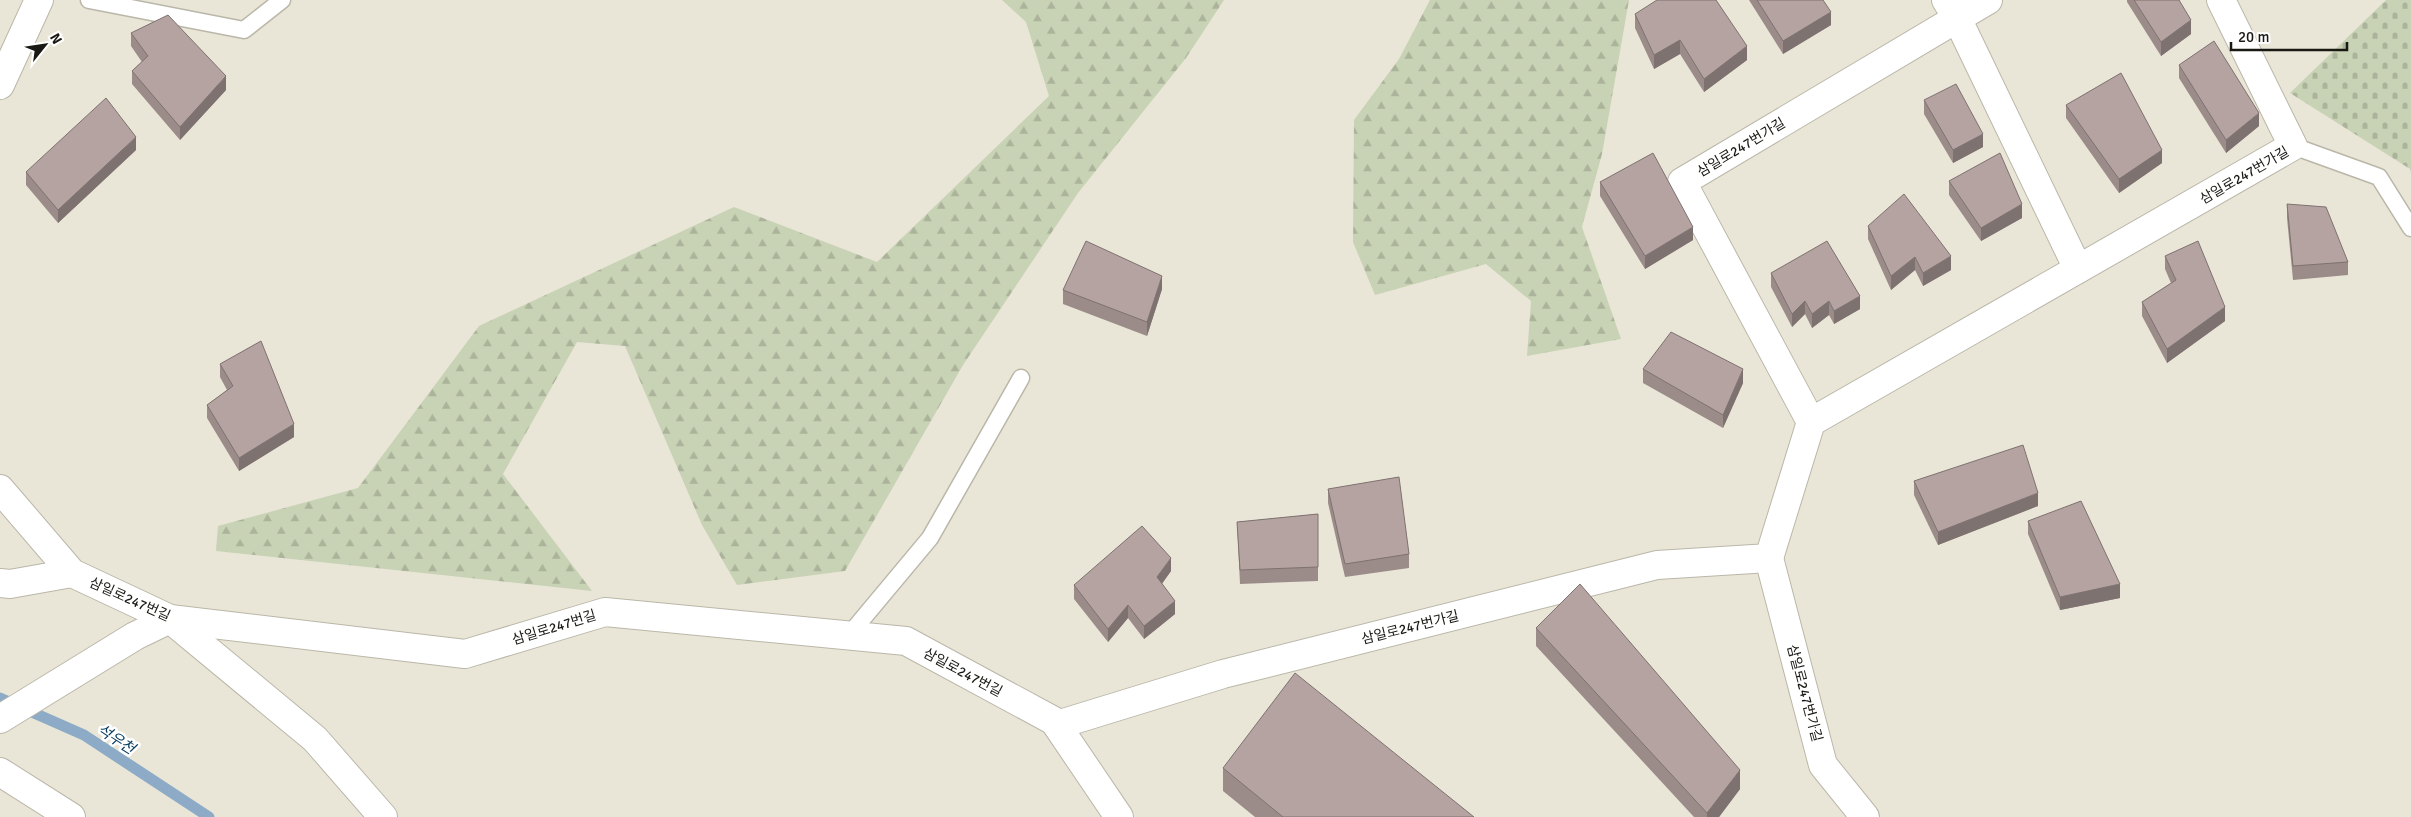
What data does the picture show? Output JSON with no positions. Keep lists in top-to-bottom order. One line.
{"streets":{"street":["삼일로247번가길","삼일로247번길"]},"crossings":[["삼일로247번가길","삼일로247번길"]],"water":["석우천"],"scale_bar":"20 m","north":"top right"}
